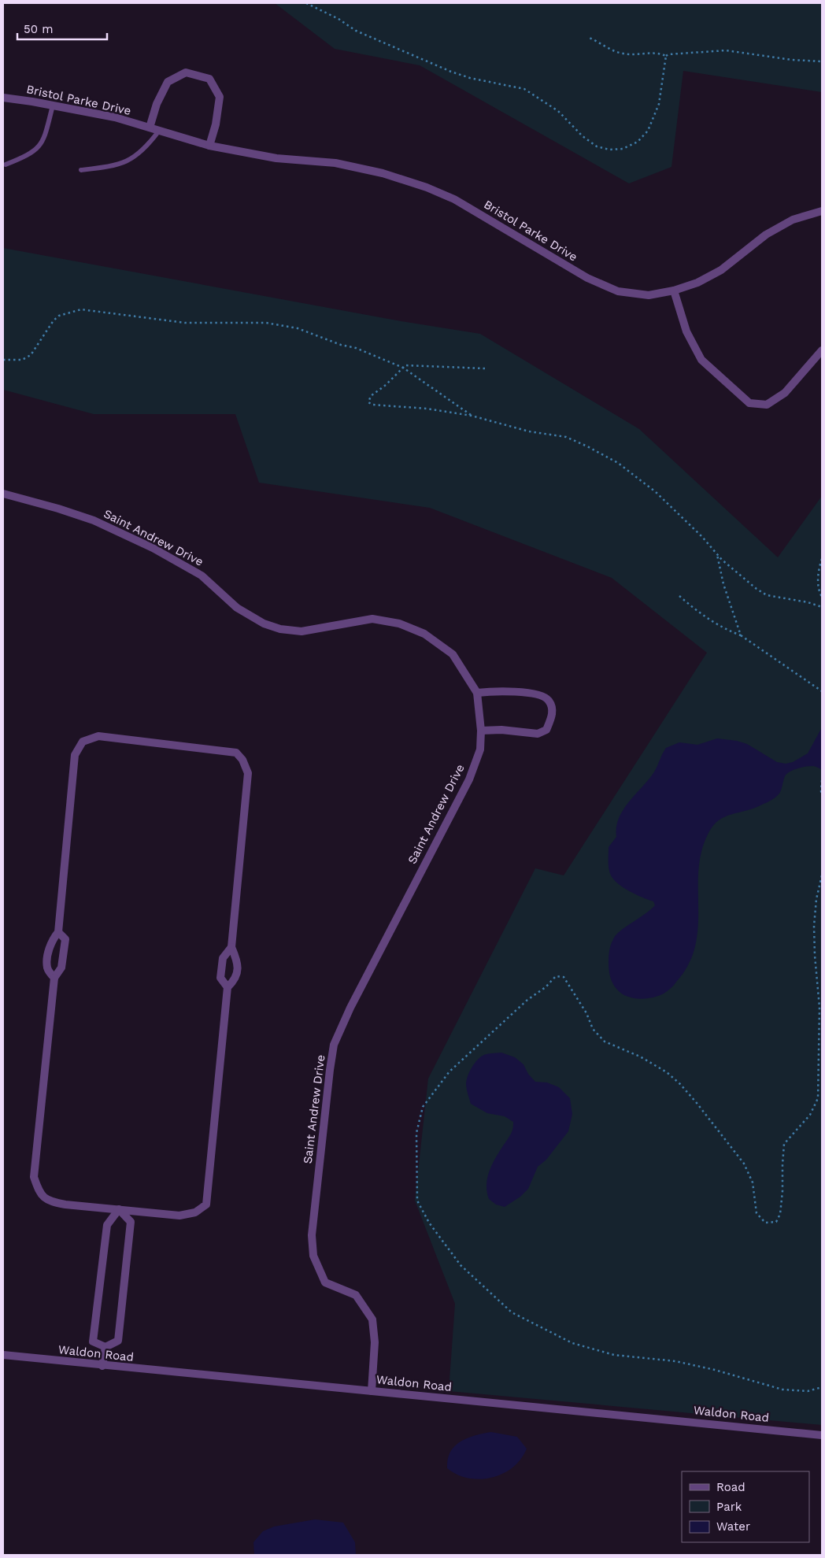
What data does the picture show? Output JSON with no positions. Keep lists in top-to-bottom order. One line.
{"streets":{"street":["Bristol Parke Drive","Saint Andrew Drive","Waldon Road"]},"crossings":[["Saint Andrew Drive","Waldon Road"]],"legend":["Road","Park","Water"],"scale_bar":"50 m"}
